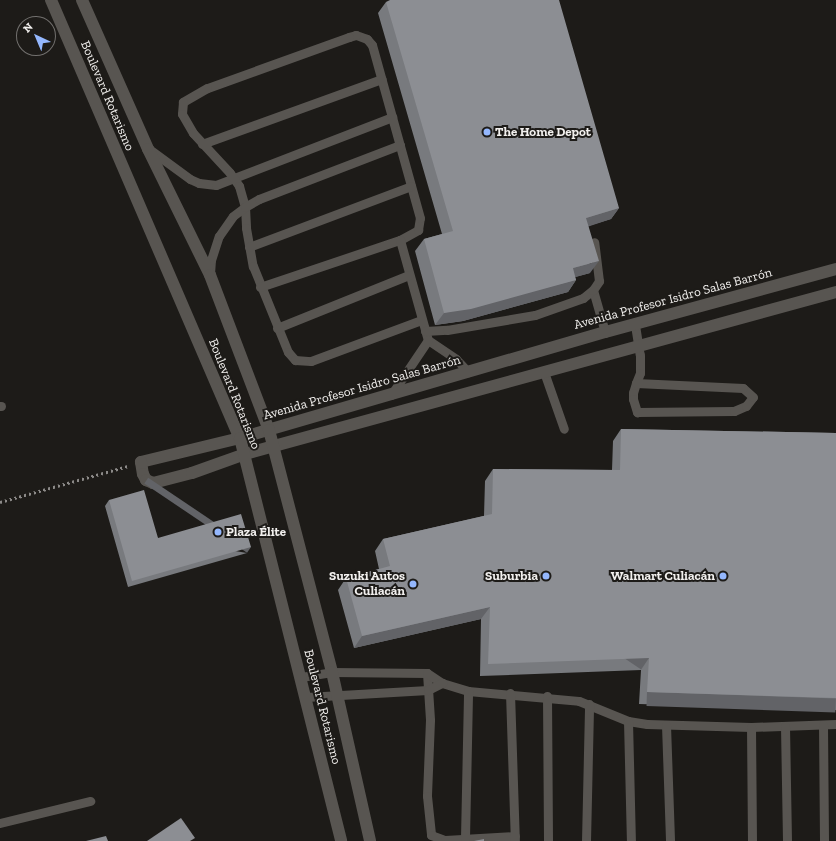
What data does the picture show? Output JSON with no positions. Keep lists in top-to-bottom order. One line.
{"streets":{"street":["Boulevard Rotarismo","Avenida Profesor Isidro Salas Barrón"]},"crossings":[["Boulevard Rotarismo","Avenida Profesor Isidro Salas Barrón"]],"places":["The Home Depot","Plaza Élite","Suburbia","Walmart Culiacán","Suzuki Autos Culiacán"],"north":"top left"}
